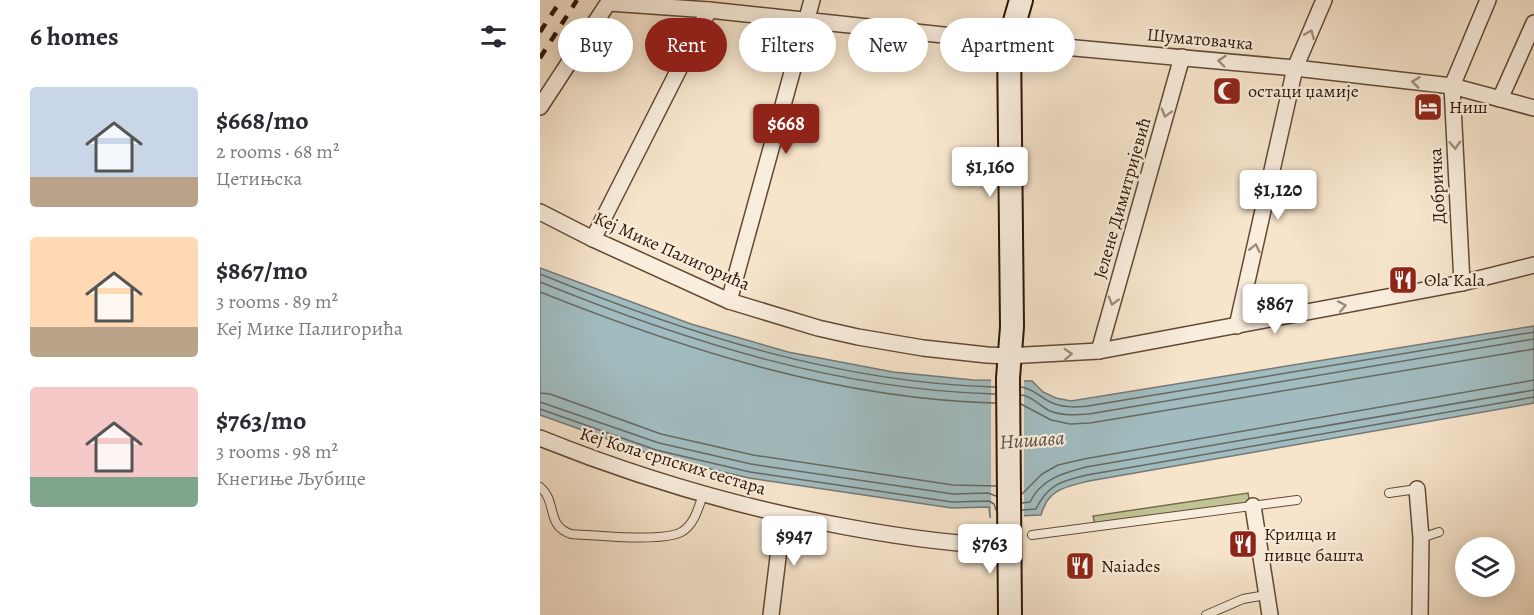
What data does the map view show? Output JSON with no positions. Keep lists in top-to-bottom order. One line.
{"streets":{"street":["Шуматовачка","Добричка","Јелене Димитријевић","Кеј Мике Палигорића","Кеј Кола српских сестара"]},"crossings":[["Шуматовачка","Добричка"],["Шуматовачка","Јелене Димитријевић"],["Добричка","Кеј Мике Палигорића"],["Јелене Димитријевић","Кеј Мике Палигорића"]],"one_way":["Шуматовачка","Добричка"],"water":["Нишава"],"places":{"mosque":["остаци џамије"],"hotel":["Ниш"],"restaurant":["Ola Kala","Крилца и пивце башта","Naiades"]},"page":{"heading":"6 homes","chip":["Buy","Rent","Filters","New","Apartment"],"list":[{"name":"$668/mo","note":"2 rooms · 68 m² · Цетињска"},{"name":"$867/mo","note":"3 rooms · 89 m² · Кеј Мике Палигорића"},{"name":"$763/mo","note":"3 rooms · 98 m² · Кнегиње Љубице"}],"price":["$668","$1,160","$1,120","$867","$947","$763"]}}
